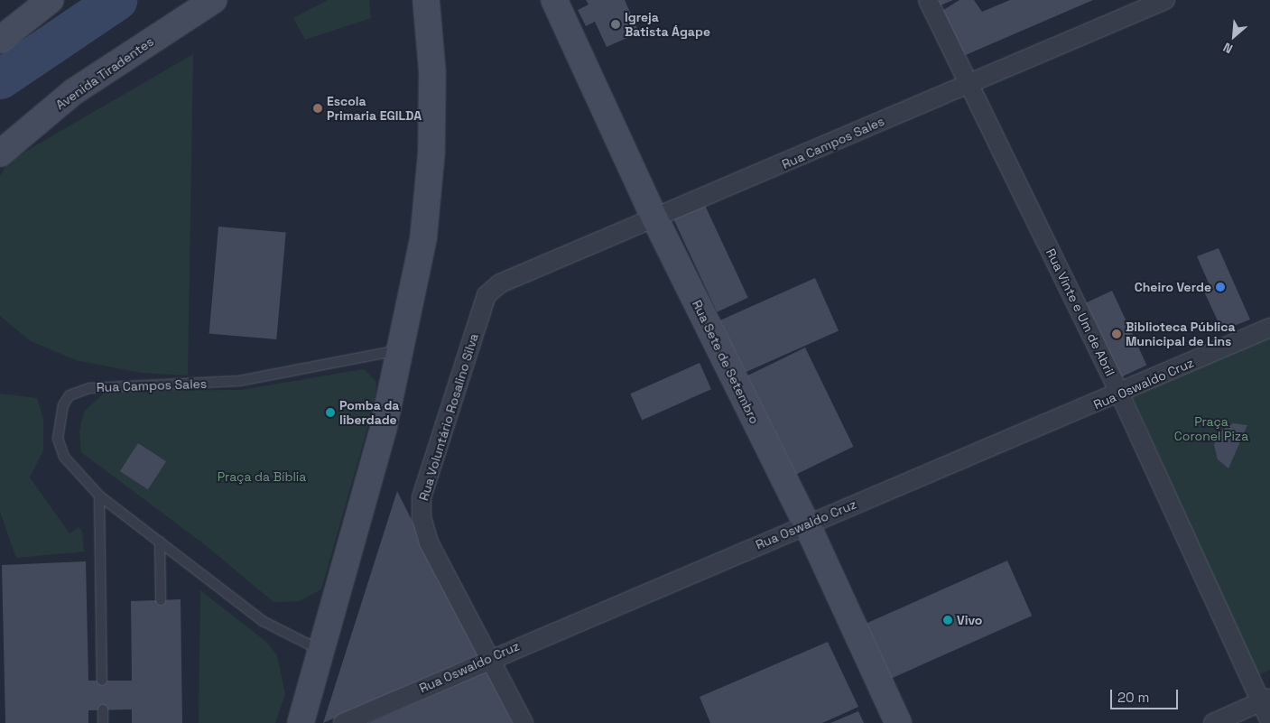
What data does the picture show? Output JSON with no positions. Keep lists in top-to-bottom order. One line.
{"streets":{"street":["Avenida Tiradentes","Rua Campos Sales","Rua Vinte e Um de Abril","Rua Sete de Setembro","Rua Oswaldo Cruz","Rua Voluntário Rosalino Silva"]},"crossings":[["Rua Campos Sales","Rua Vinte e Um de Abril"],["Rua Campos Sales","Rua Sete de Setembro"],["Rua Campos Sales","Rua Voluntário Rosalino Silva"],["Rua Vinte e Um de Abril","Rua Oswaldo Cruz"],["Rua Sete de Setembro","Rua Oswaldo Cruz"],["Rua Oswaldo Cruz","Rua Voluntário Rosalino Silva"]],"parks":["Praça Coronel Piza","Praça da Bíblia"],"places":["Igreja Batista Ágape","Escola Primaria EGILDA","Cheiro Verde","Biblioteca Pública Municipal de Lins","Pomba da liberdade","Vivo"],"scale_bar":"20 m","north":"bottom left"}
